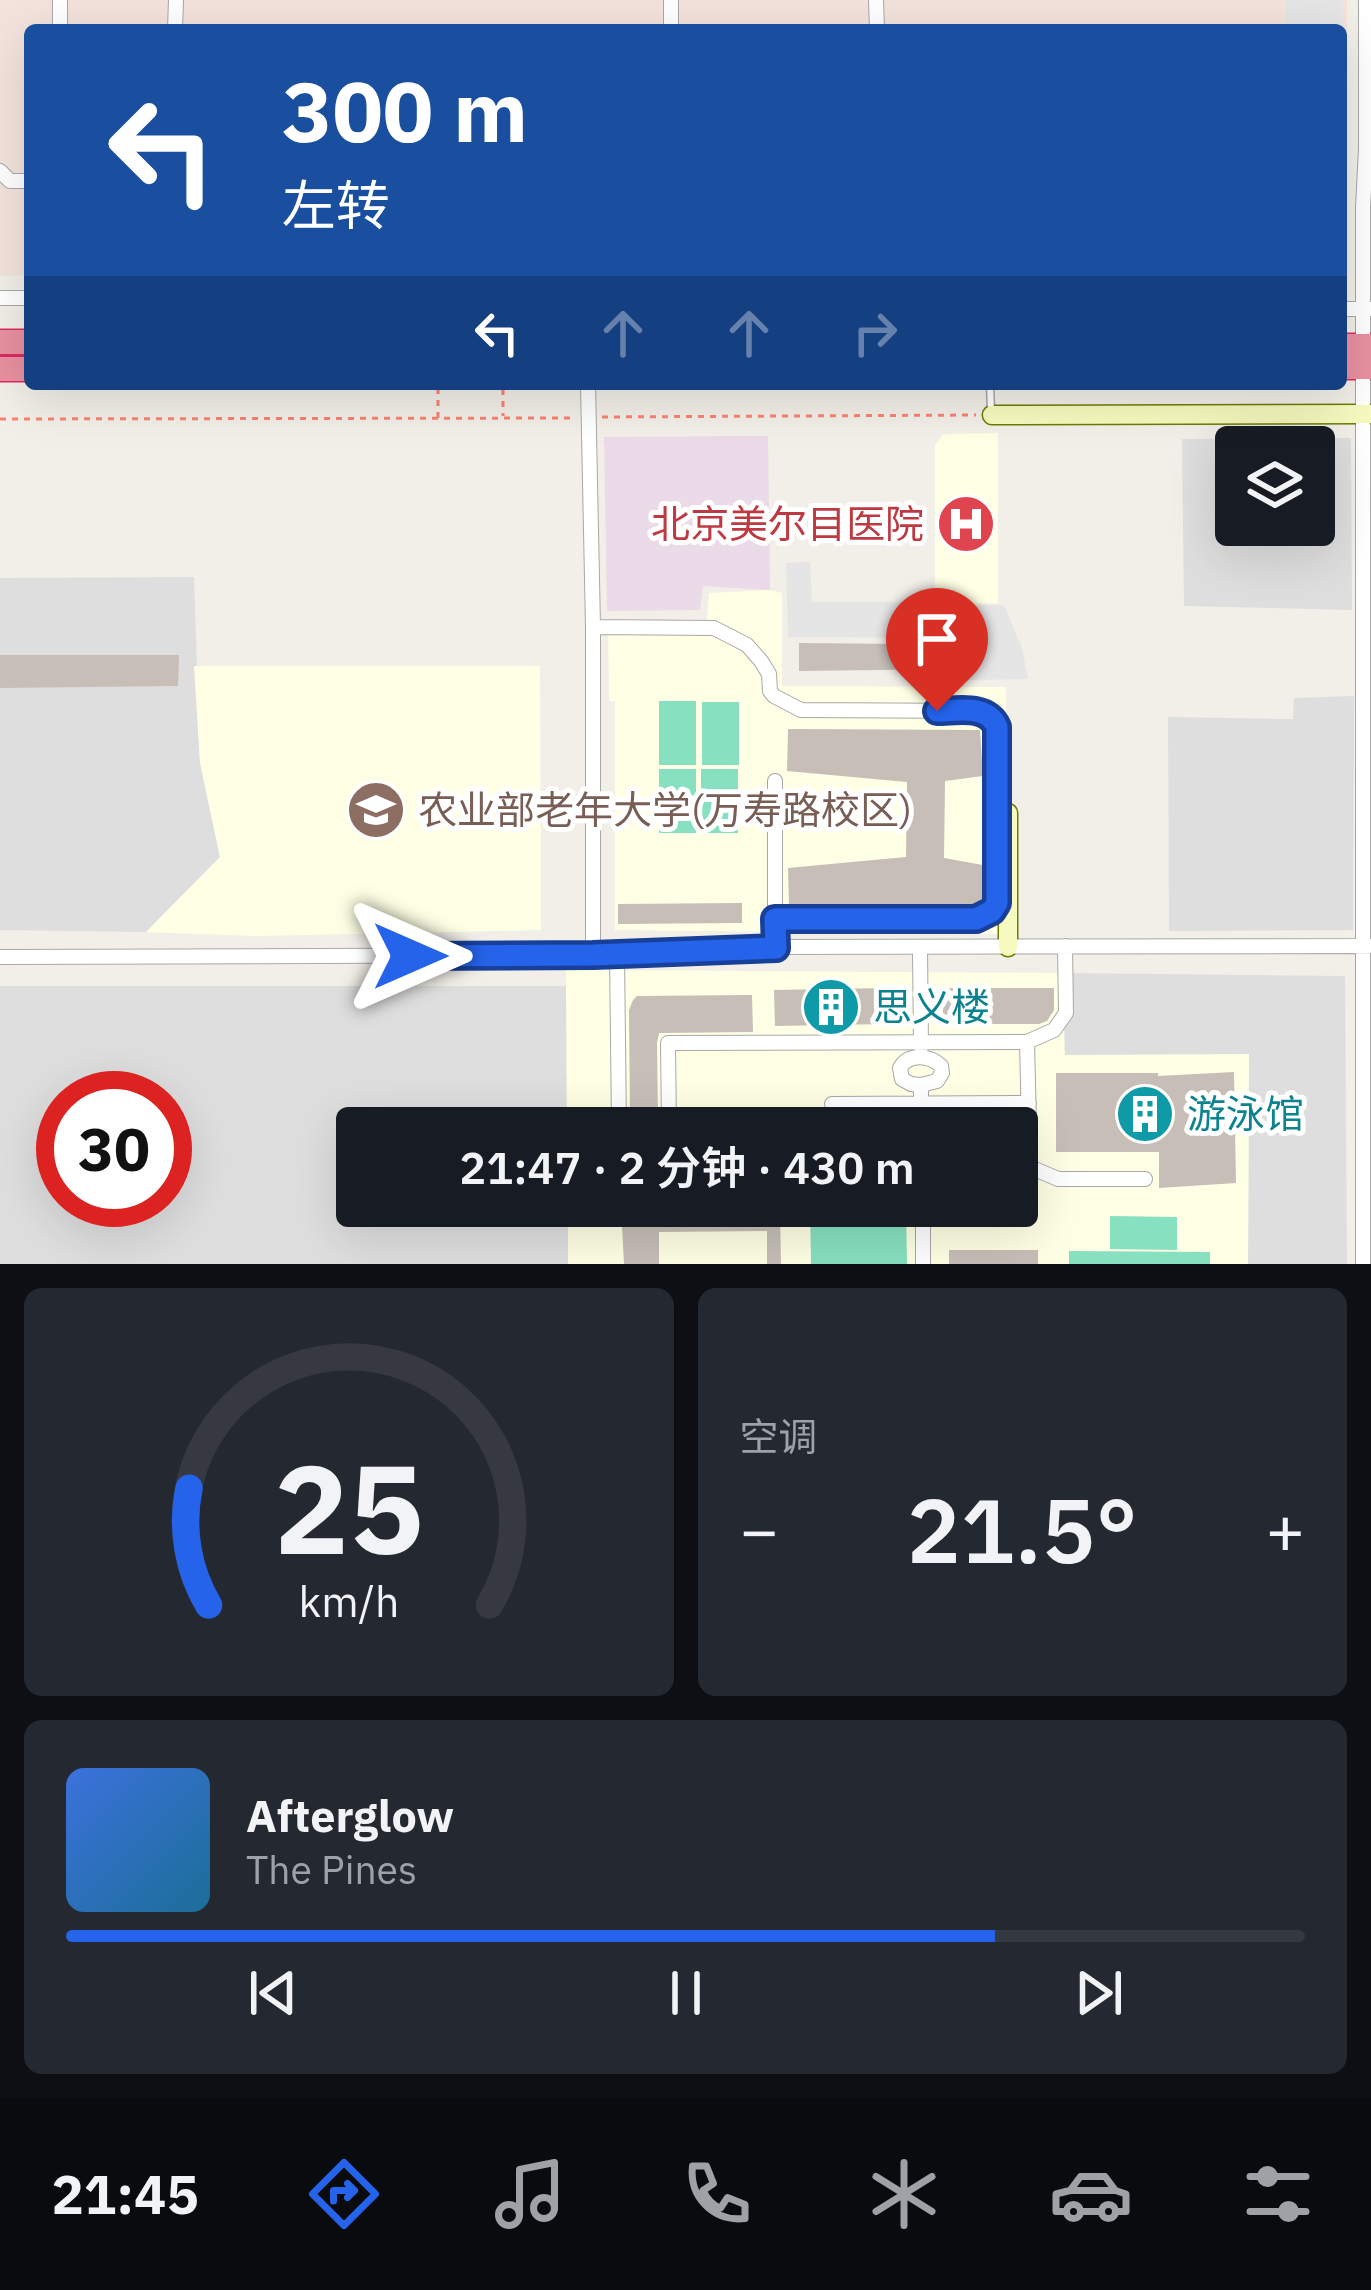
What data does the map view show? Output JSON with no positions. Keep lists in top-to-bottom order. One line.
{"places":{"hospital":["北京美尔目医院"],"school or university":["农业部老年大学(万寿路校区)"],"building":["思义楼","游泳馆"]},"page":{"turn":["300 m","左转"],"limit":"30","trip":"21:47 · 2 分钟 · 430 m","tile":"空调","heat":["−","21.5°","+"],"song":["Afterglow","The Pines"],"tabs":"21:45","gauge":["25","km/h"]}}
